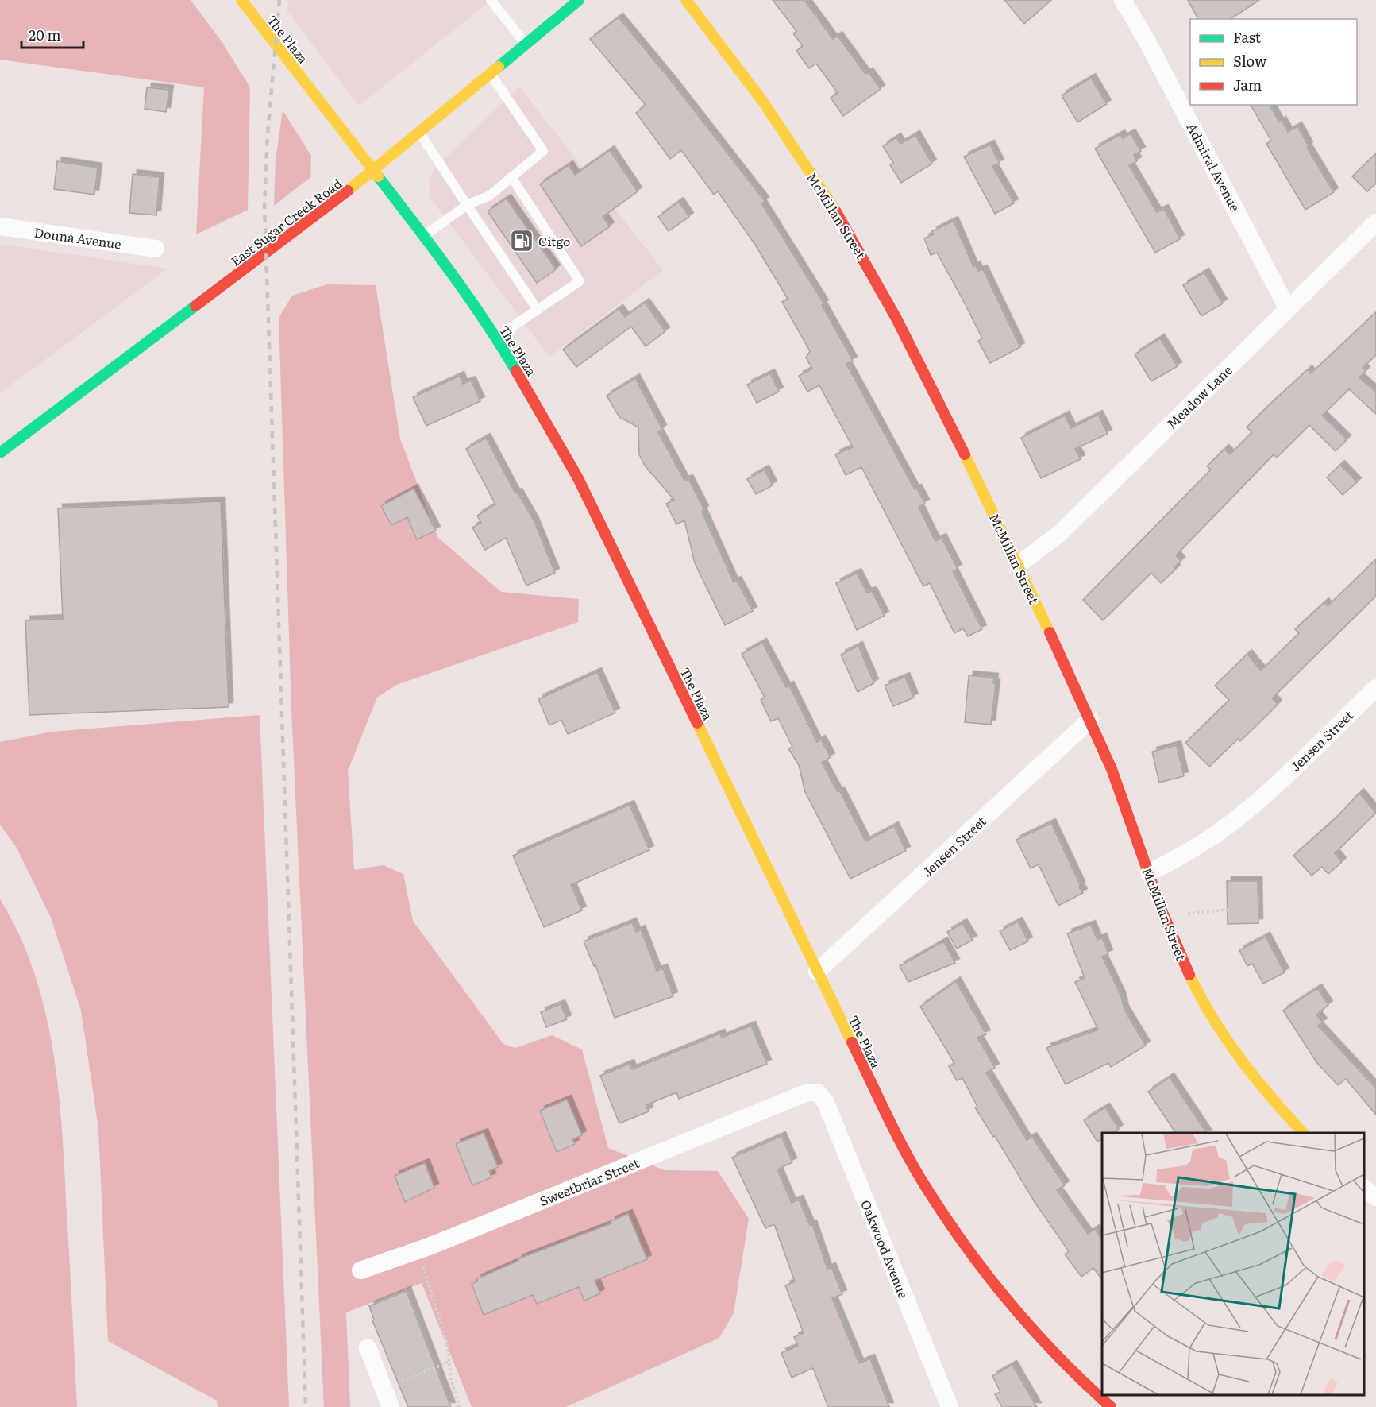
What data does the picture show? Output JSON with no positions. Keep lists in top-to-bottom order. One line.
{"streets":{"main road":["The Plaza","McMillan Street","East Sugar Creek Road"],"street":["Admiral Avenue","Donna Avenue","Meadow Lane","Jensen Street","Sweetbriar Street","Oakwood Avenue"]},"crossings":[["The Plaza","East Sugar Creek Road"],["The Plaza","Jensen Street"],["Admiral Avenue","Meadow Lane"],["McMillan Street","Meadow Lane"],["McMillan Street","Jensen Street"],["Sweetbriar Street","Oakwood Avenue"]],"places":{"fuel station":["Citgo"]},"legend":["Fast","Slow","Jam"],"scale_bar":"20 m"}
